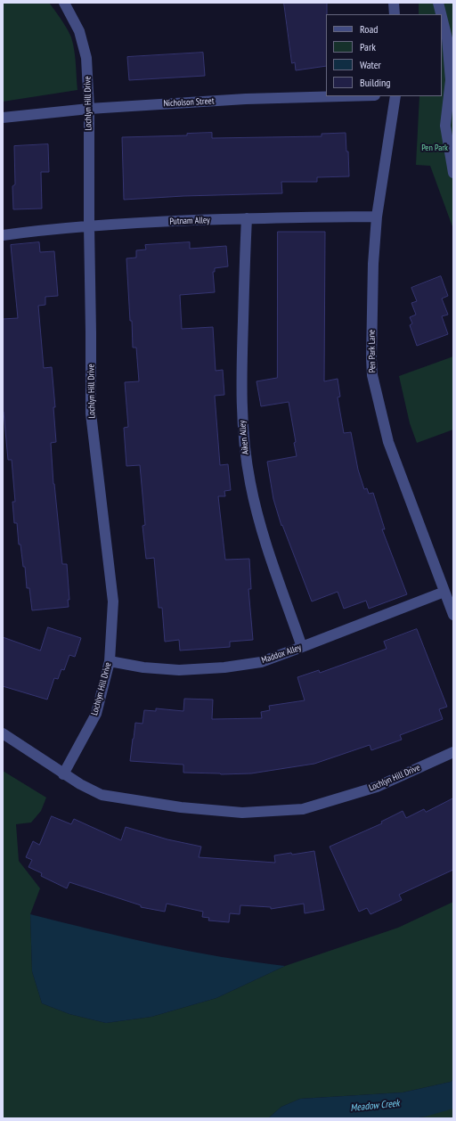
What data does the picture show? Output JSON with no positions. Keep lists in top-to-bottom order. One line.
{"streets":{"street":["Nicholson Street","Lochlyn Hill Drive","Putnam Alley","Pen Park Lane","Aiken Alley","Maddox Alley"]},"crossings":[["Nicholson Street","Lochlyn Hill Drive"],["Lochlyn Hill Drive","Putnam Alley"],["Lochlyn Hill Drive","Maddox Alley"],["Putnam Alley","Pen Park Lane"],["Putnam Alley","Aiken Alley"],["Pen Park Lane","Maddox Alley"],["Aiken Alley","Maddox Alley"]],"water":["Meadow Creek"],"parks":["Pen Park"],"legend":["Road","Park","Water","Building"]}
